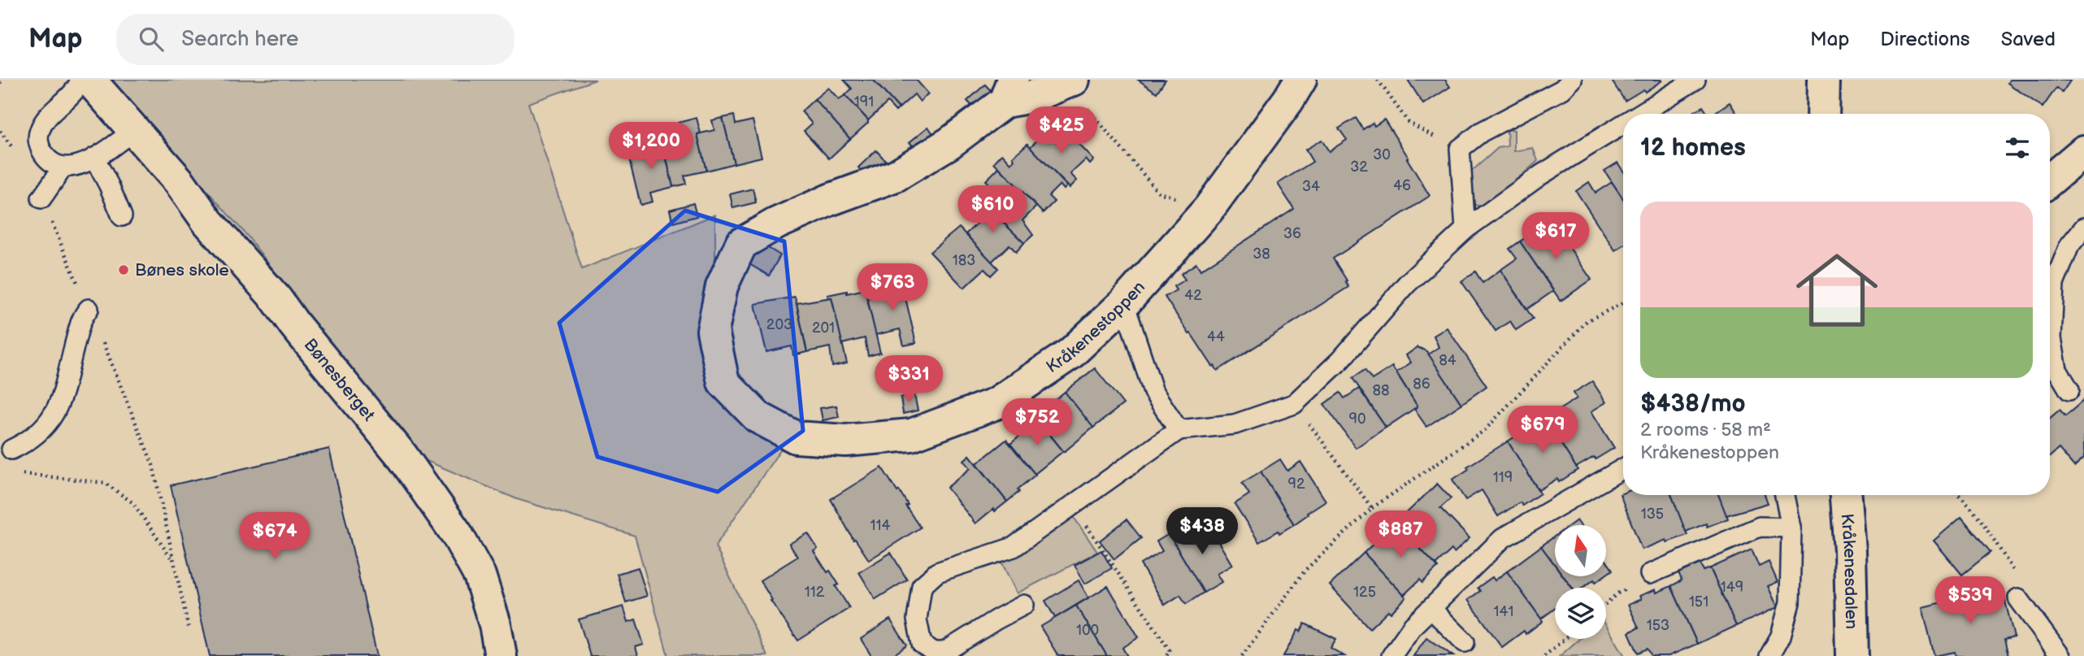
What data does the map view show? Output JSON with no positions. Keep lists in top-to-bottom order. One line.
{"streets":{"street":["Kråkenestoppen","Bønesberget","Kråkenesdalen"]},"places":["Bønes skole"],"house_numbers":["191","30","32","46","34","36","38","183","42","203","201","44","84","86","88","90","119","92","135","114","149","112","125","151","141","153","100"],"north":"top","page":{"header":"Map","search":"Search here","nav":["Map","Directions","Saved"],"price":["$425","$1,200","$610","$617","$763","$331","$752","$679","$438","$887","$674","$539"],"heading":"12 homes","list":[{"name":"$438/mo","note":"2 rooms · 58 m² · Kråkenestoppen"}]}}
